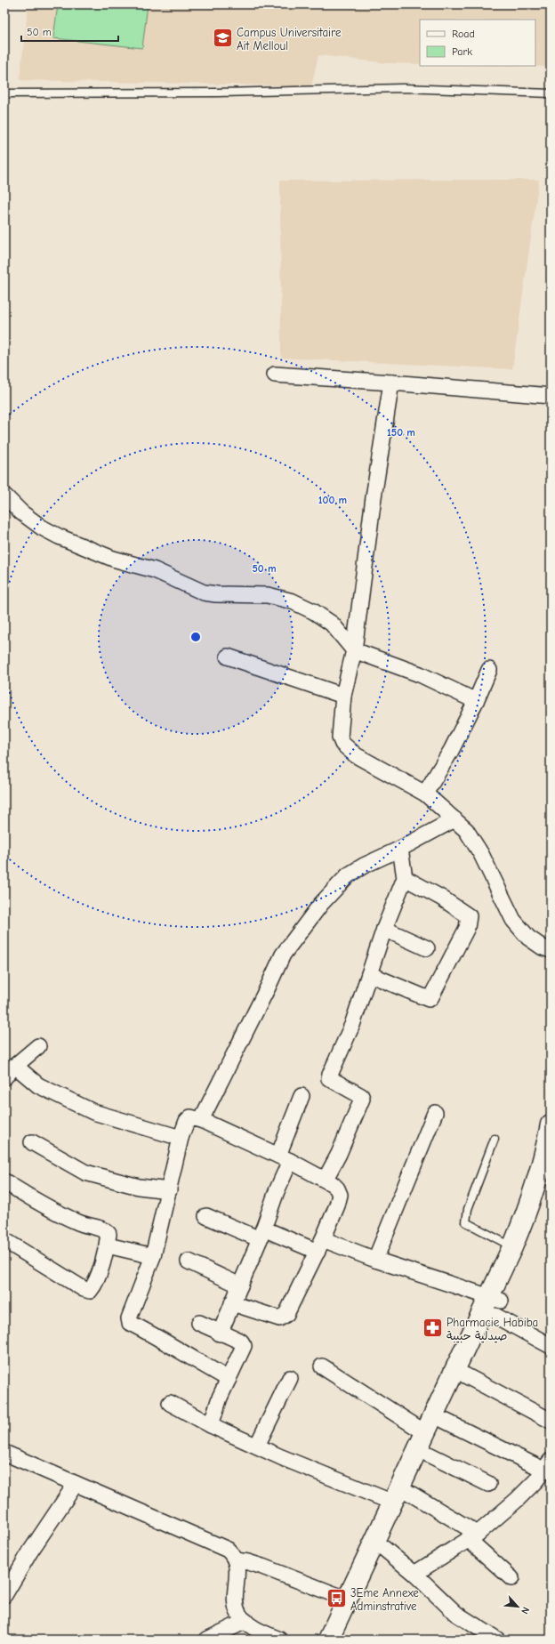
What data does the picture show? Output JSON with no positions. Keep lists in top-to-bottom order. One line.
{"places":{"school or university":["Campus Universitaire Ait Melloul"],"pharmacy":["Pharmacie Habiba صيدلية حبيبة"],"bus stop":["3Eme Annexe Adminstrative"]},"legend":["Road","Park"],"scale_bar":"50 m","north":"bottom right","rings":["150 m","100 m","50 m"]}
